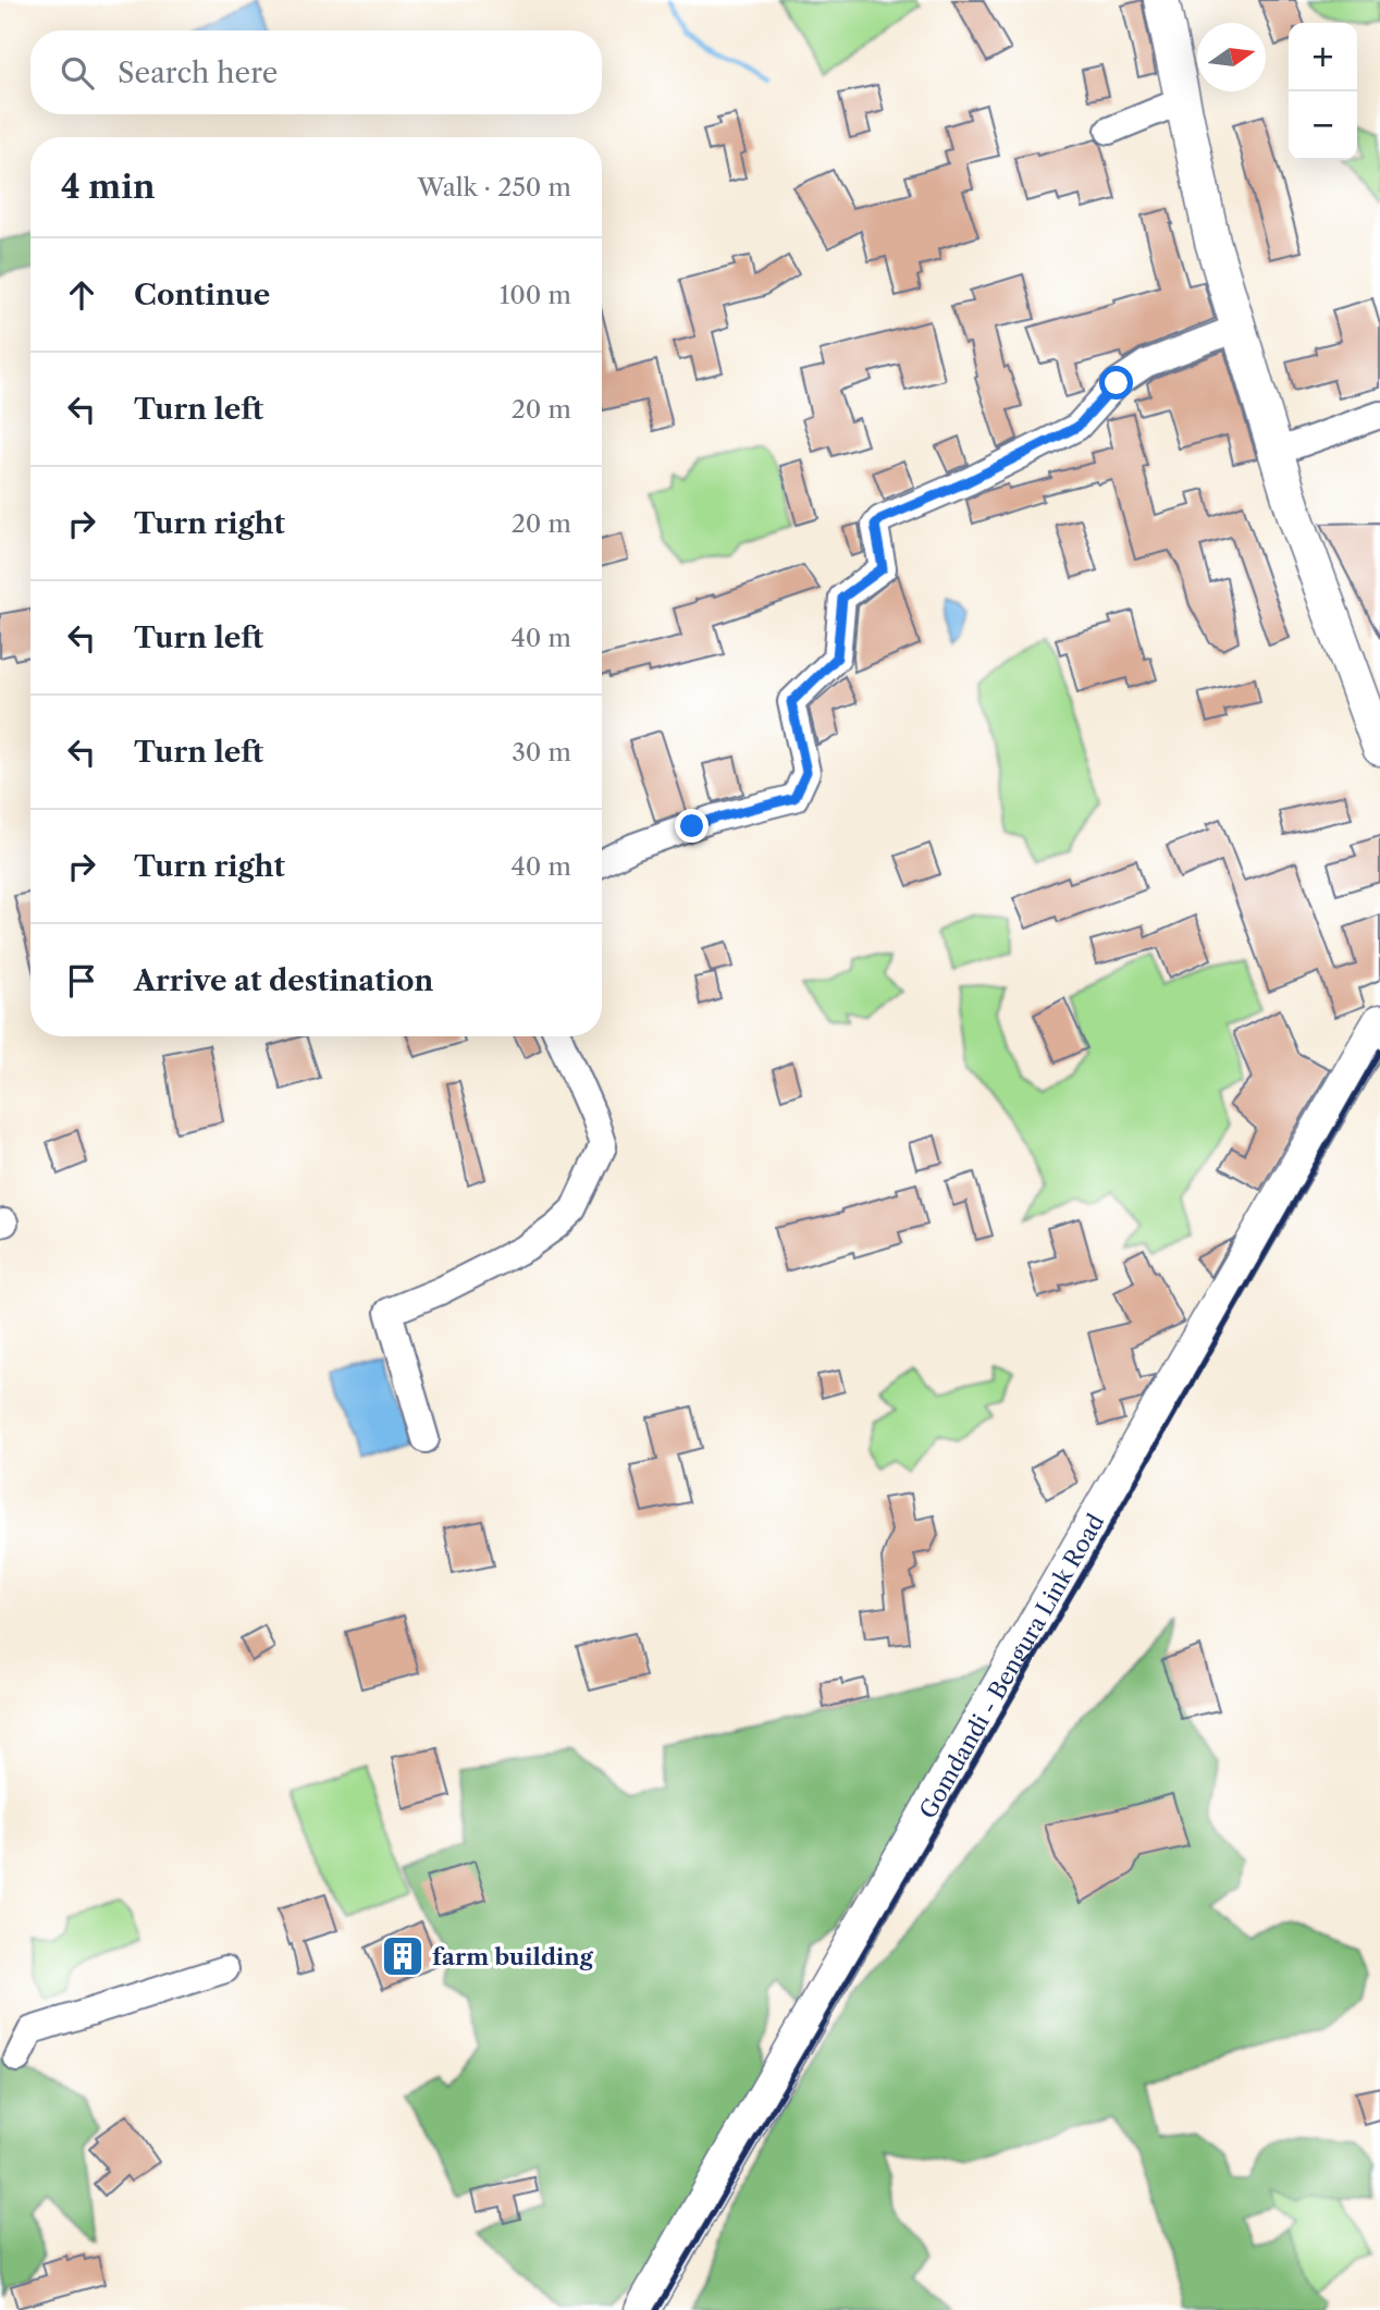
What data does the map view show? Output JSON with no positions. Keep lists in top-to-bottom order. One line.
{"streets":{"main road":["Gomdandi - Bengura Link Road"]},"places":{"building":["farm building"]},"north":"right","page":{"map_buttons":["+","−"],"search":"Search here","heading":["4 min","Walk · 250 m"],"list":[["Continue","100 m"],["Turn left","20 m"],["Turn right","20 m"],["Turn left","40 m"],["Turn left","30 m"],["Turn right","40 m"],"Arrive at destination"]}}
